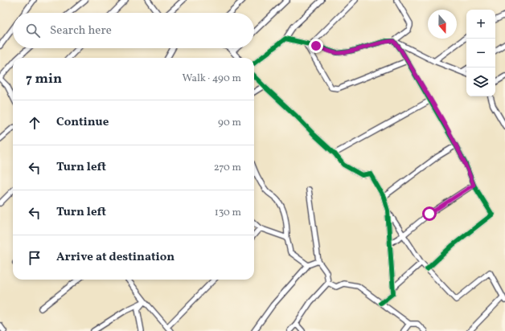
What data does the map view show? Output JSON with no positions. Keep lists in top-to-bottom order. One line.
{"north":"bottom","page":{"map_buttons":["+","−"],"search":"Search here","heading":["7 min","Walk · 490 m"],"list":[["Continue","90 m"],["Turn left","270 m"],["Turn left","130 m"],"Arrive at destination"]}}
